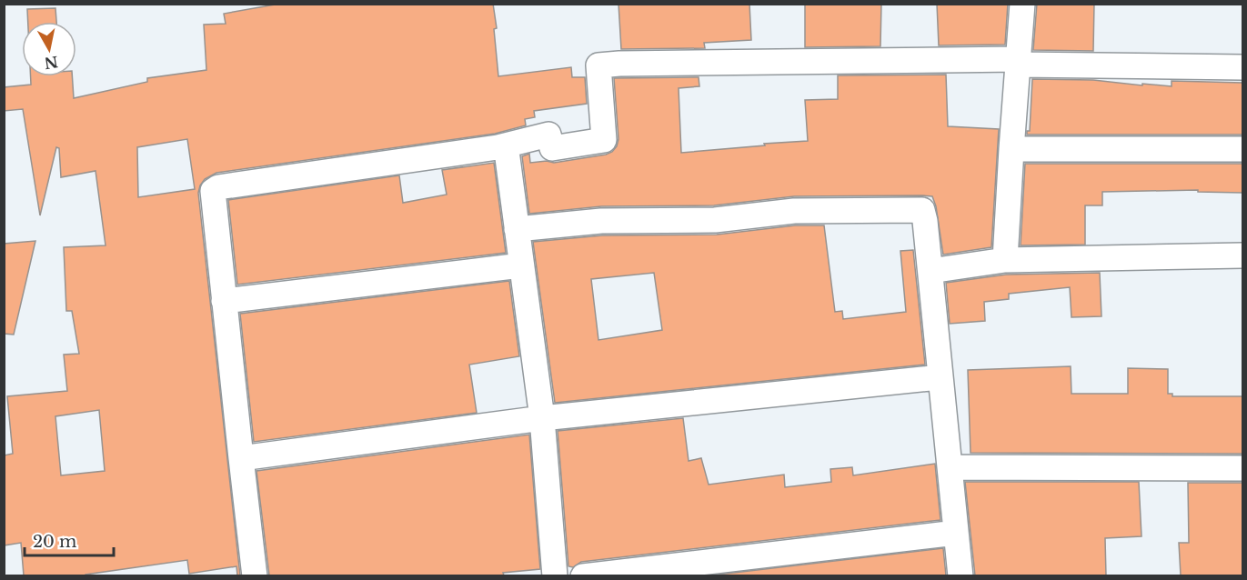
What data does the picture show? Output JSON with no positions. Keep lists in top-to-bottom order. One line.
{"scale_bar":"20 m","north":"bottom"}
